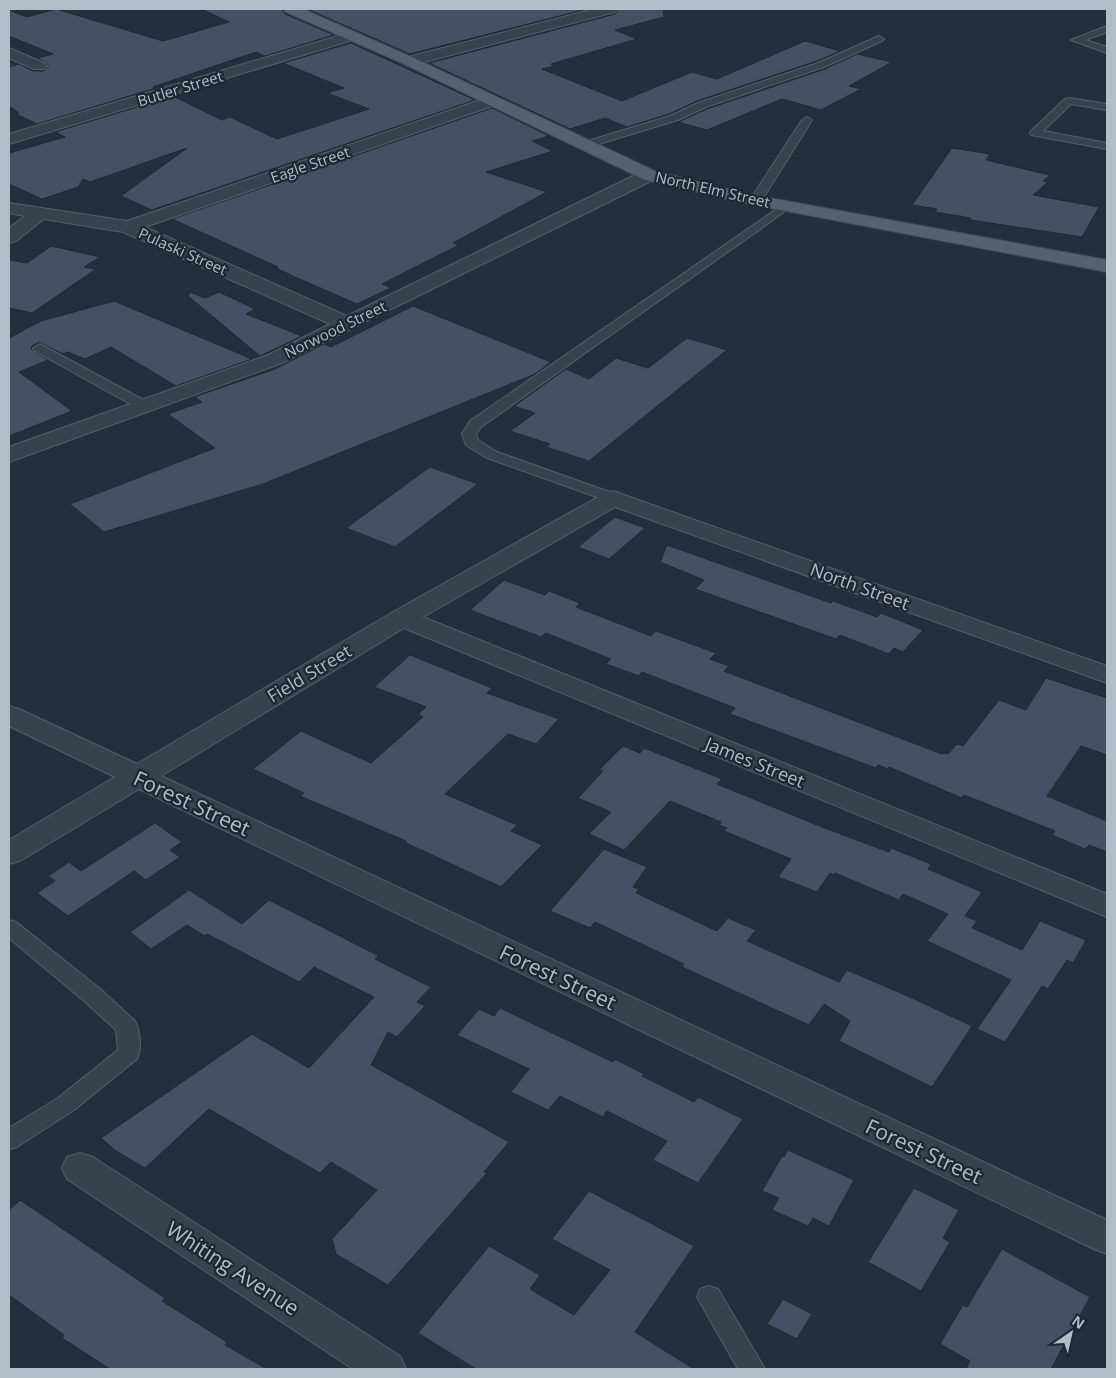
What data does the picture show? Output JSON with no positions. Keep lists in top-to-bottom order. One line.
{"streets":{"main road":["North Elm Street"],"street":["Butler Street","Eagle Street","Pulaski Street","Norwood Street","North Street","Field Street","James Street","Forest Street","Whiting Avenue"]},"crossings":[["Butler Street","North Elm Street"],["Eagle Street","North Elm Street"],["Eagle Street","Pulaski Street"],["North Elm Street","Norwood Street"],["Pulaski Street","Norwood Street"],["North Street","Field Street"],["Field Street","James Street"],["Field Street","Forest Street"]],"north":"top right"}
